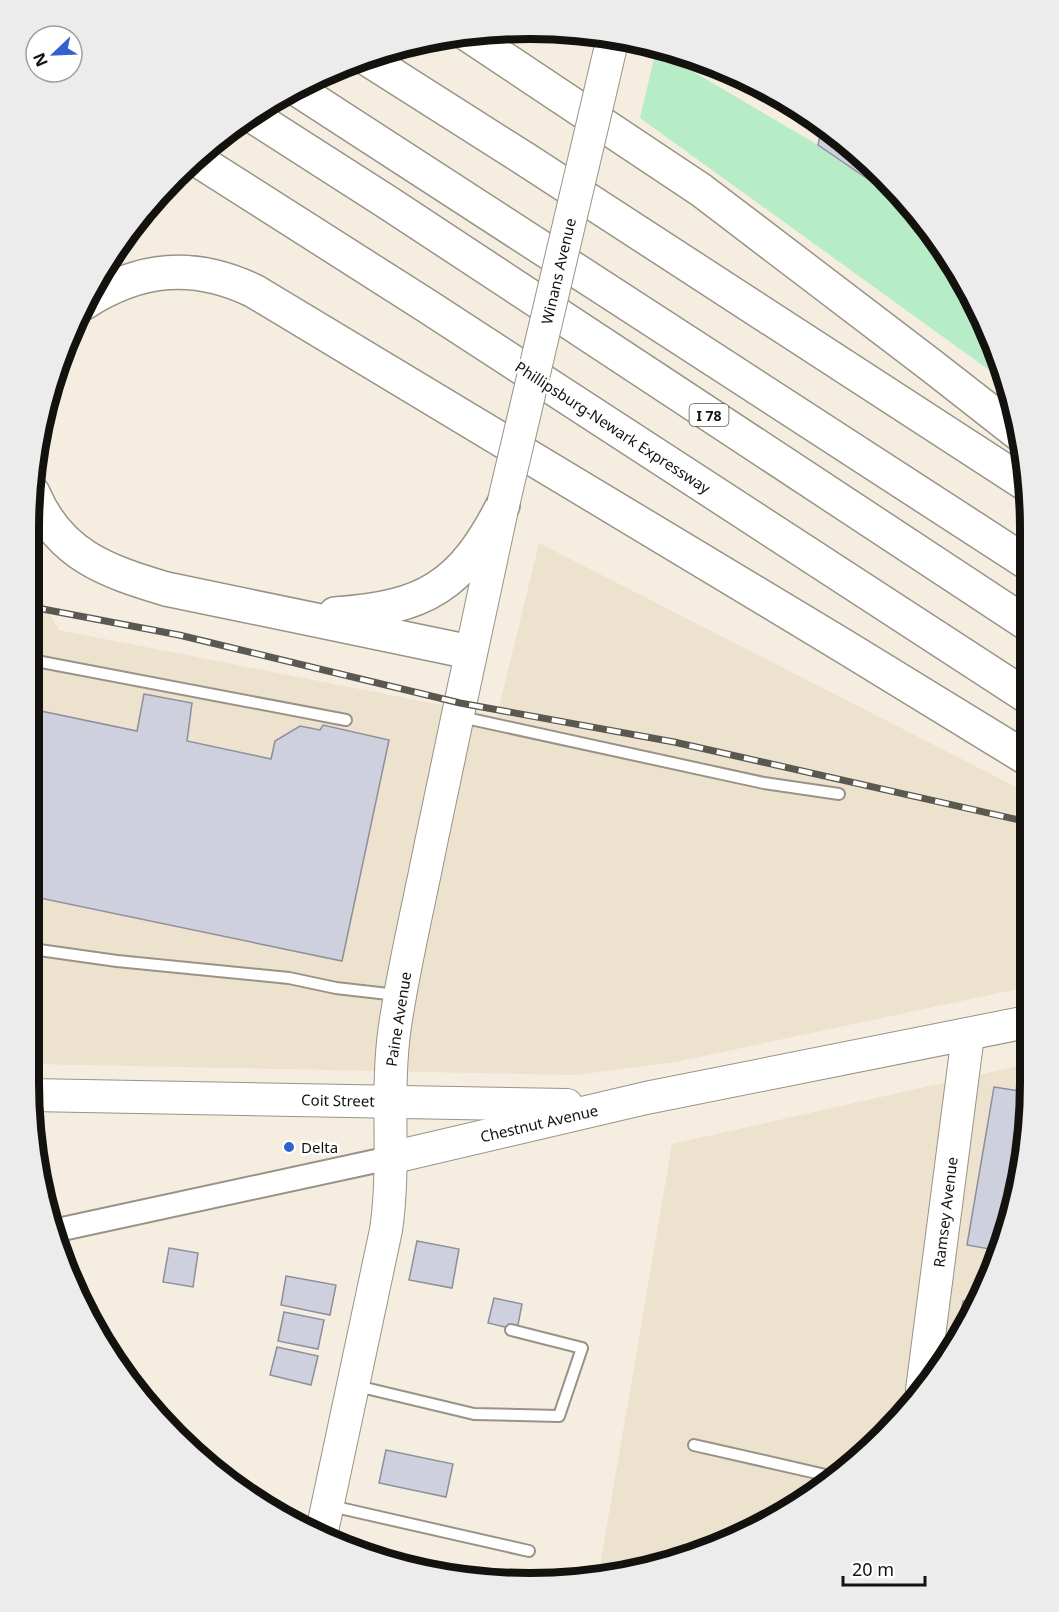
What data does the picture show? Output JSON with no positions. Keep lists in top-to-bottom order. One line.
{"streets":{"highway":["I 78","Phillipsburg-Newark Expressway"],"main road":["Winans Avenue","Paine Avenue","Coit Street","Chestnut Avenue","Ramsey Avenue"]},"crossings":[["Winans Avenue","Paine Avenue"],["Paine Avenue","Coit Street"],["Paine Avenue","Chestnut Avenue"],["Coit Street","Chestnut Avenue"],["Chestnut Avenue","Ramsey Avenue"]],"places":["Delta"],"scale_bar":"20 m","north":"bottom left"}
